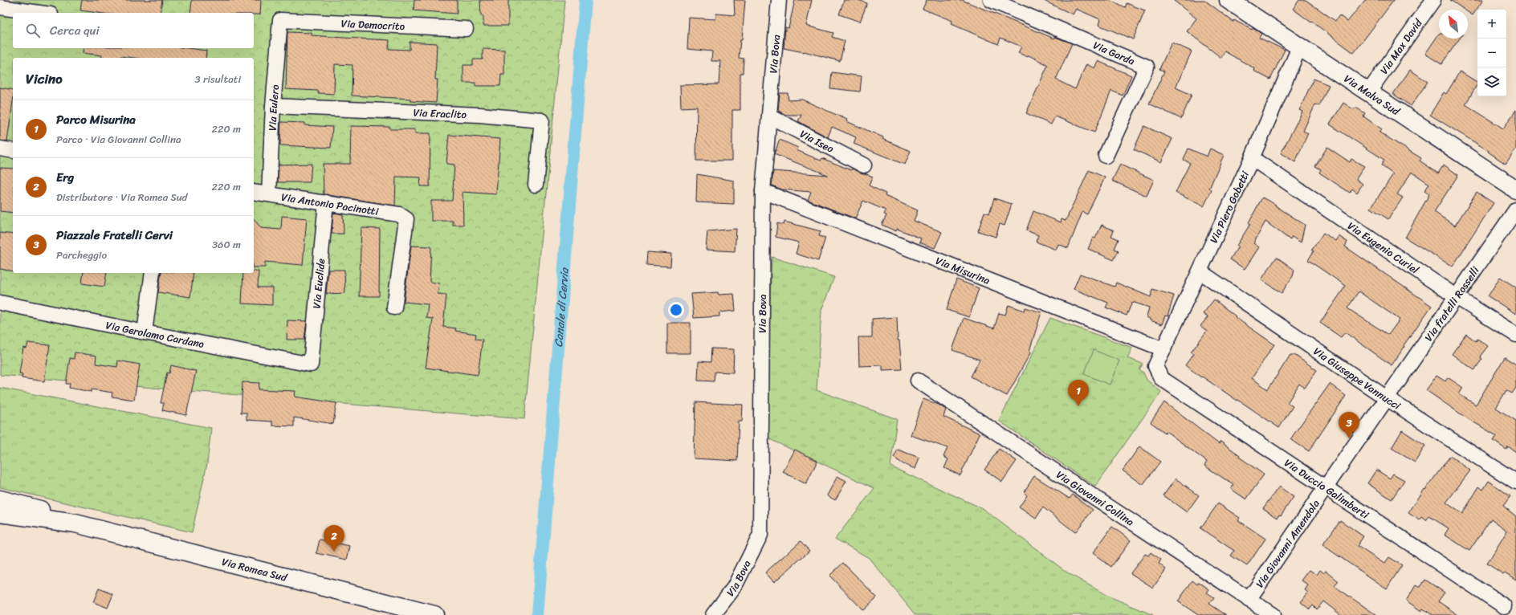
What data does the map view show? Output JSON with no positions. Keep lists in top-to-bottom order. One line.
{"streets":{"main road":["Via Malva Sud","Via Romea Sud"],"street":["Via Democrito","Via Max David","Via Garda","Via Bova","Via Eulero","Via Eraclito","Via Iseo","Via Antonio Pacinotti","Via Piero Gobetti","Via Eugenio Curiel","Via Misurina","Via Euclide","Via fratelli Rosselli","Via Gerolamo Cardano","Via Giuseppe Vannucci","Via Duccio Galimberti","Via Giovanni Collina","Via Giovanni Amendola"]},"crossings":[["Via Democrito","Via Eulero"],["Via Max David","Via Malva Sud"],["Via Bova","Via Iseo"],["Via Bova","Via Misurina"],["Via Malva Sud","Via Piero Gobetti"],["Via Eulero","Via Eraclito"],["Via Eulero","Via Antonio Pacinotti"],["Via Antonio Pacinotti","Via Euclide"],["Via Piero Gobetti","Via Eugenio Curiel"],["Via Piero Gobetti","Via Misurina"],["Via Piero Gobetti","Via Giuseppe Vannucci"],["Via Piero Gobetti","Via Duccio Galimberti"],["Via Eugenio Curiel","Via fratelli Rosselli"],["Via Euclide","Via Gerolamo Cardano"],["Via fratelli Rosselli","Via Giuseppe Vannucci"],["Via fratelli Rosselli","Via Duccio Galimberti"],["Via fratelli Rosselli","Via Giovanni Amendola"],["Via Duccio Galimberti","Via Giovanni Amendola"],["Via Giovanni Collina","Via Giovanni Amendola"]],"water":["Canale di Cervia"],"north":"top left","page":{"map_buttons":["+","−"],"search":"Cerca qui","heading":["Vicino","3 risultati"],"list":[{"mark":"1","name":"Parco Misurina","note":"Parco · Via Giovanni Collina","value":"220 m"},{"mark":"2","name":"Erg","note":"Distributore · Via Romea Sud","value":"220 m"},{"mark":"3","name":"Piazzale Fratelli Cervi","note":"Parcheggio","value":"360 m"}],"pins":["1","3","2"]}}
